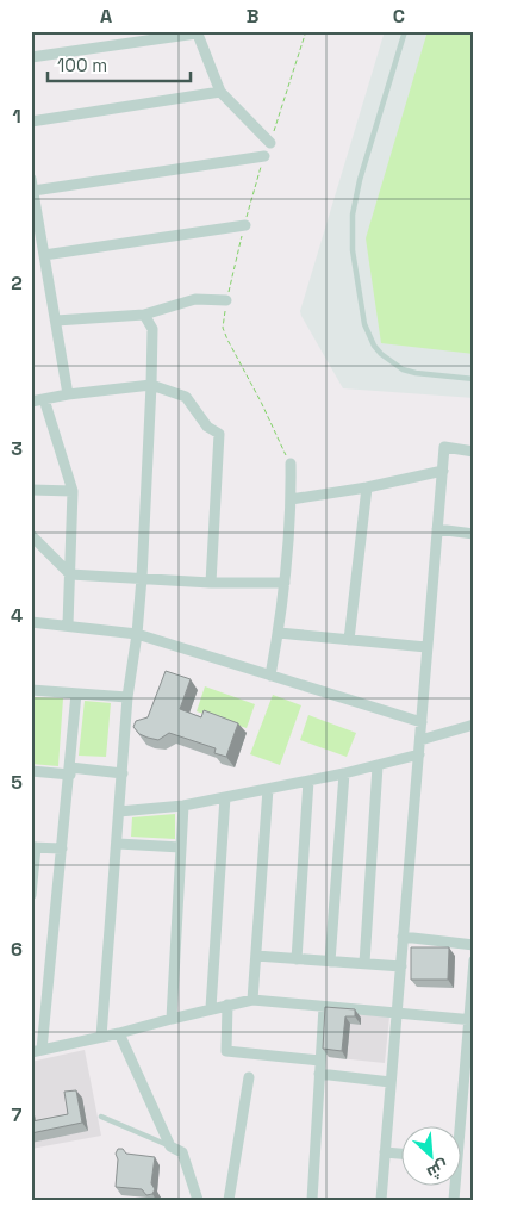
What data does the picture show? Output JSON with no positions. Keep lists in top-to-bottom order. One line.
{"scale_bar":"100 m","north":"bottom right","grid":{"columns":["A","B","C"],"rows":["1","2","3","4","5","6","7"]}}
